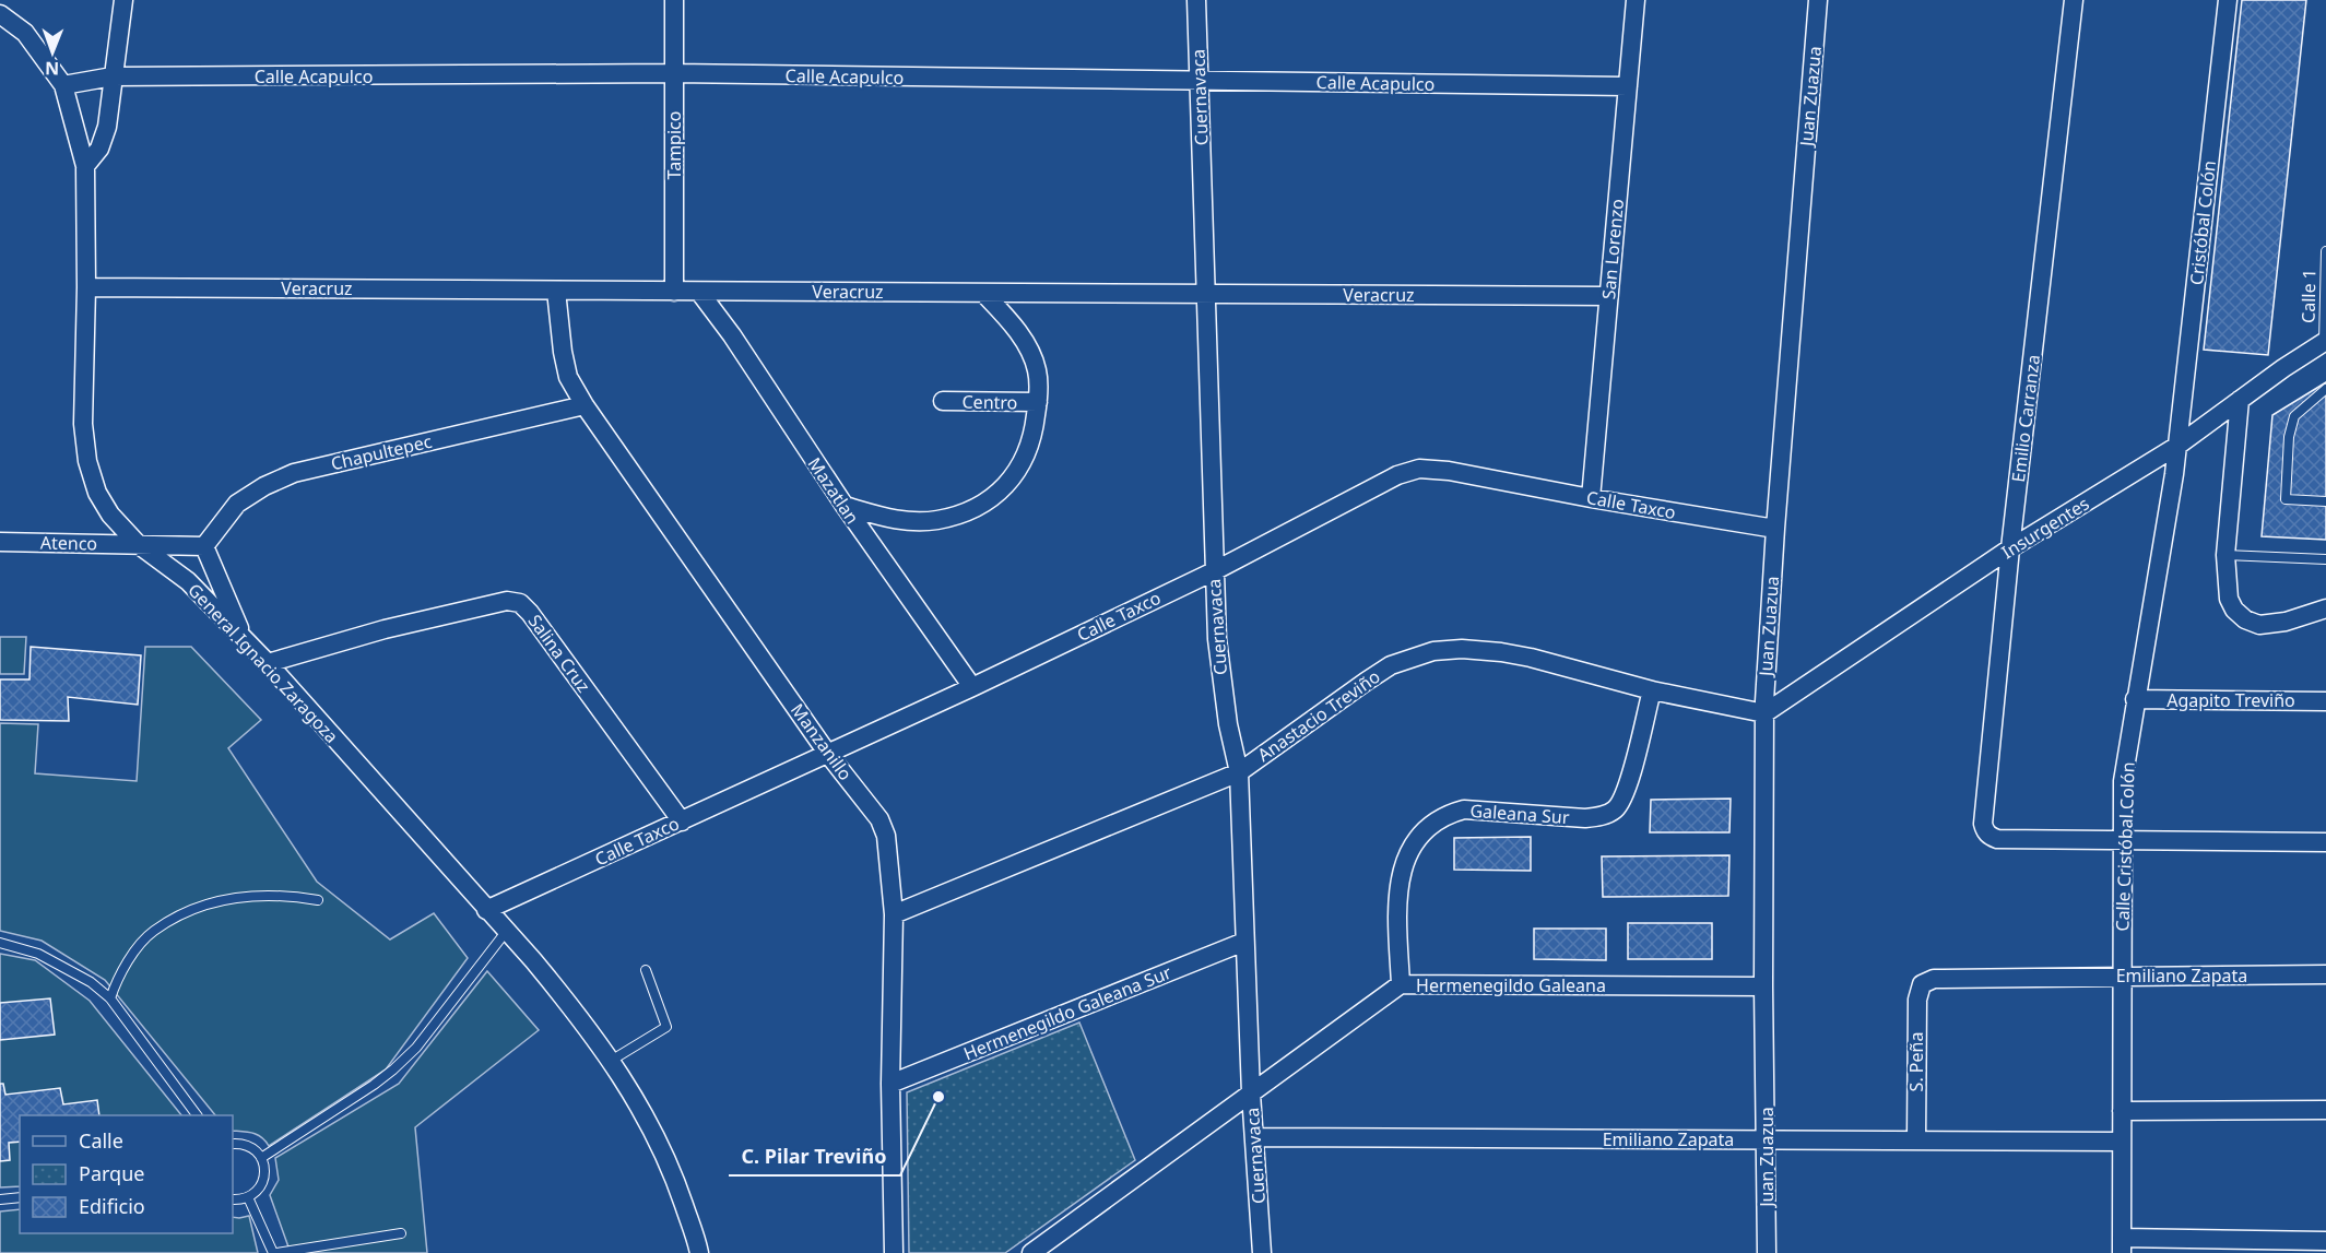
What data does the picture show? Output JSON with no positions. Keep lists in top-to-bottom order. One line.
{"streets":{"street":["Calle Acapulco","Juan Zuazua","Cuernavaca","Tampico","Cristóbal Colón","San Lorenzo","Veracruz","Centro","Emilio Carranza","Chapultepec","Mazatlan","Calle Taxco","Insurgentes","Atenco","Salina Cruz","General Ignacio Zaragoza","Agapito Treviño","Anastacio Treviño","Manzanillo","Galeana Sur","Calle Cristóbal Colón","Emiliano Zapata","Hermenegildo Galeana","Hermenegildo Galeana Sur","S. Peña"],"lane":["Calle 1"]},"crossings":[["Calle Acapulco","Cuernavaca"],["Calle Acapulco","Tampico"],["Calle Acapulco","San Lorenzo"],["Calle Acapulco","General Ignacio Zaragoza"],["Juan Zuazua","Calle Taxco"],["Juan Zuazua","Insurgentes"],["Juan Zuazua","Anastacio Treviño"],["Juan Zuazua","Emiliano Zapata"],["Juan Zuazua","Hermenegildo Galeana"],["Cuernavaca","Veracruz"],["Cuernavaca","Calle Taxco"],["Cuernavaca","Anastacio Treviño"],["Cuernavaca","Emiliano Zapata"],["Cuernavaca","Hermenegildo Galeana"],["Cuernavaca","Hermenegildo Galeana Sur"],["Tampico","Veracruz"],["Cristóbal Colón","Insurgentes"],["Cristóbal Colón","Calle Cristóbal Colón"],["San Lorenzo","Veracruz"],["San Lorenzo","Calle Taxco"],["Veracruz","Mazatlan"],["Veracruz","General Ignacio Zaragoza"],["Veracruz","Manzanillo"],["Calle 1","Insurgentes"],["Emilio Carranza","Insurgentes"],["Emilio Carranza","Calle Cristóbal Colón"],["Chapultepec","Manzanillo"],["Mazatlan","Calle Taxco"],["Calle Taxco","Salina Cruz"],["Calle Taxco","General Ignacio Zaragoza"],["Calle Taxco","Manzanillo"],["Insurgentes","Anastacio Treviño"],["Insurgentes","Calle Cristóbal Colón"],["Atenco","General Ignacio Zaragoza"],["Salina Cruz","General Ignacio Zaragoza"],["Agapito Treviño","Calle Cristóbal Colón"],["Anastacio Treviño","Manzanillo"],["Anastacio Treviño","Galeana Sur"],["Manzanillo","Hermenegildo Galeana Sur"],["Galeana Sur","Hermenegildo Galeana"],["Calle Cristóbal Colón","Emiliano Zapata"],["Emiliano Zapata","S. Peña"]],"places":["C. Pilar Treviño"],"legend":["Calle","Parque","Edificio"],"north":"bottom"}
